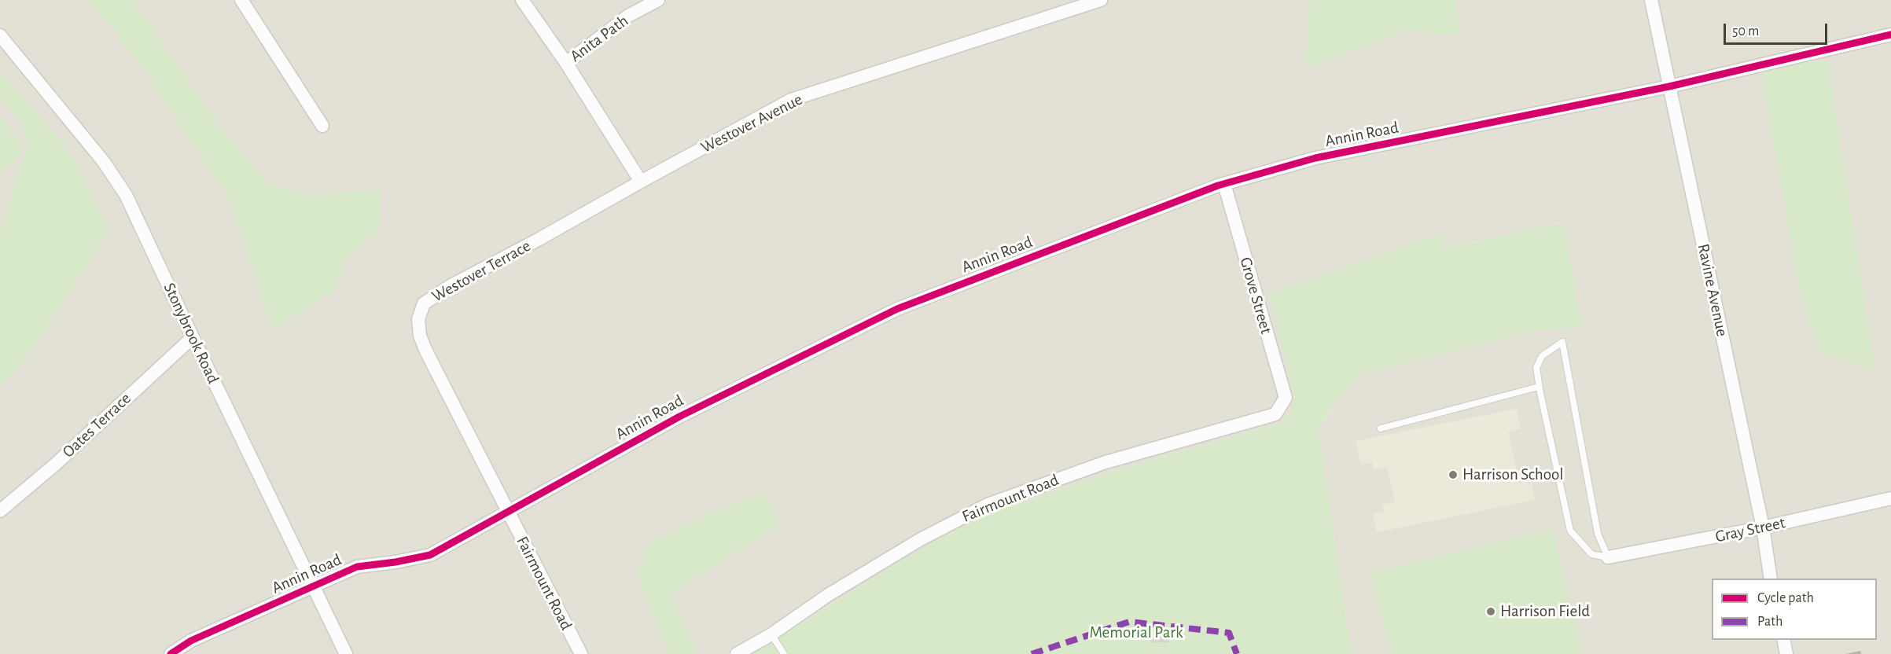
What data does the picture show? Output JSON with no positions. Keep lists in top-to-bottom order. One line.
{"streets":{"street":["Anita Path","Westover Avenue","Annin Road","Westover Terrace","Ravine Avenue","Grove Street","Stonybrook Road","Oates Terrace","Fairmount Road","Gray Street"]},"crossings":[["Westover Avenue","Westover Terrace"],["Annin Road","Westover Terrace"],["Annin Road","Ravine Avenue"],["Annin Road","Grove Street"],["Annin Road","Stonybrook Road"],["Annin Road","Fairmount Road"],["Westover Terrace","Fairmount Road"],["Ravine Avenue","Gray Street"],["Grove Street","Fairmount Road"],["Stonybrook Road","Oates Terrace"]],"parks":["Memorial Park"],"places":["Harrison School","Harrison Field"],"legend":["Cycle path","Path"],"scale_bar":"50 m"}
